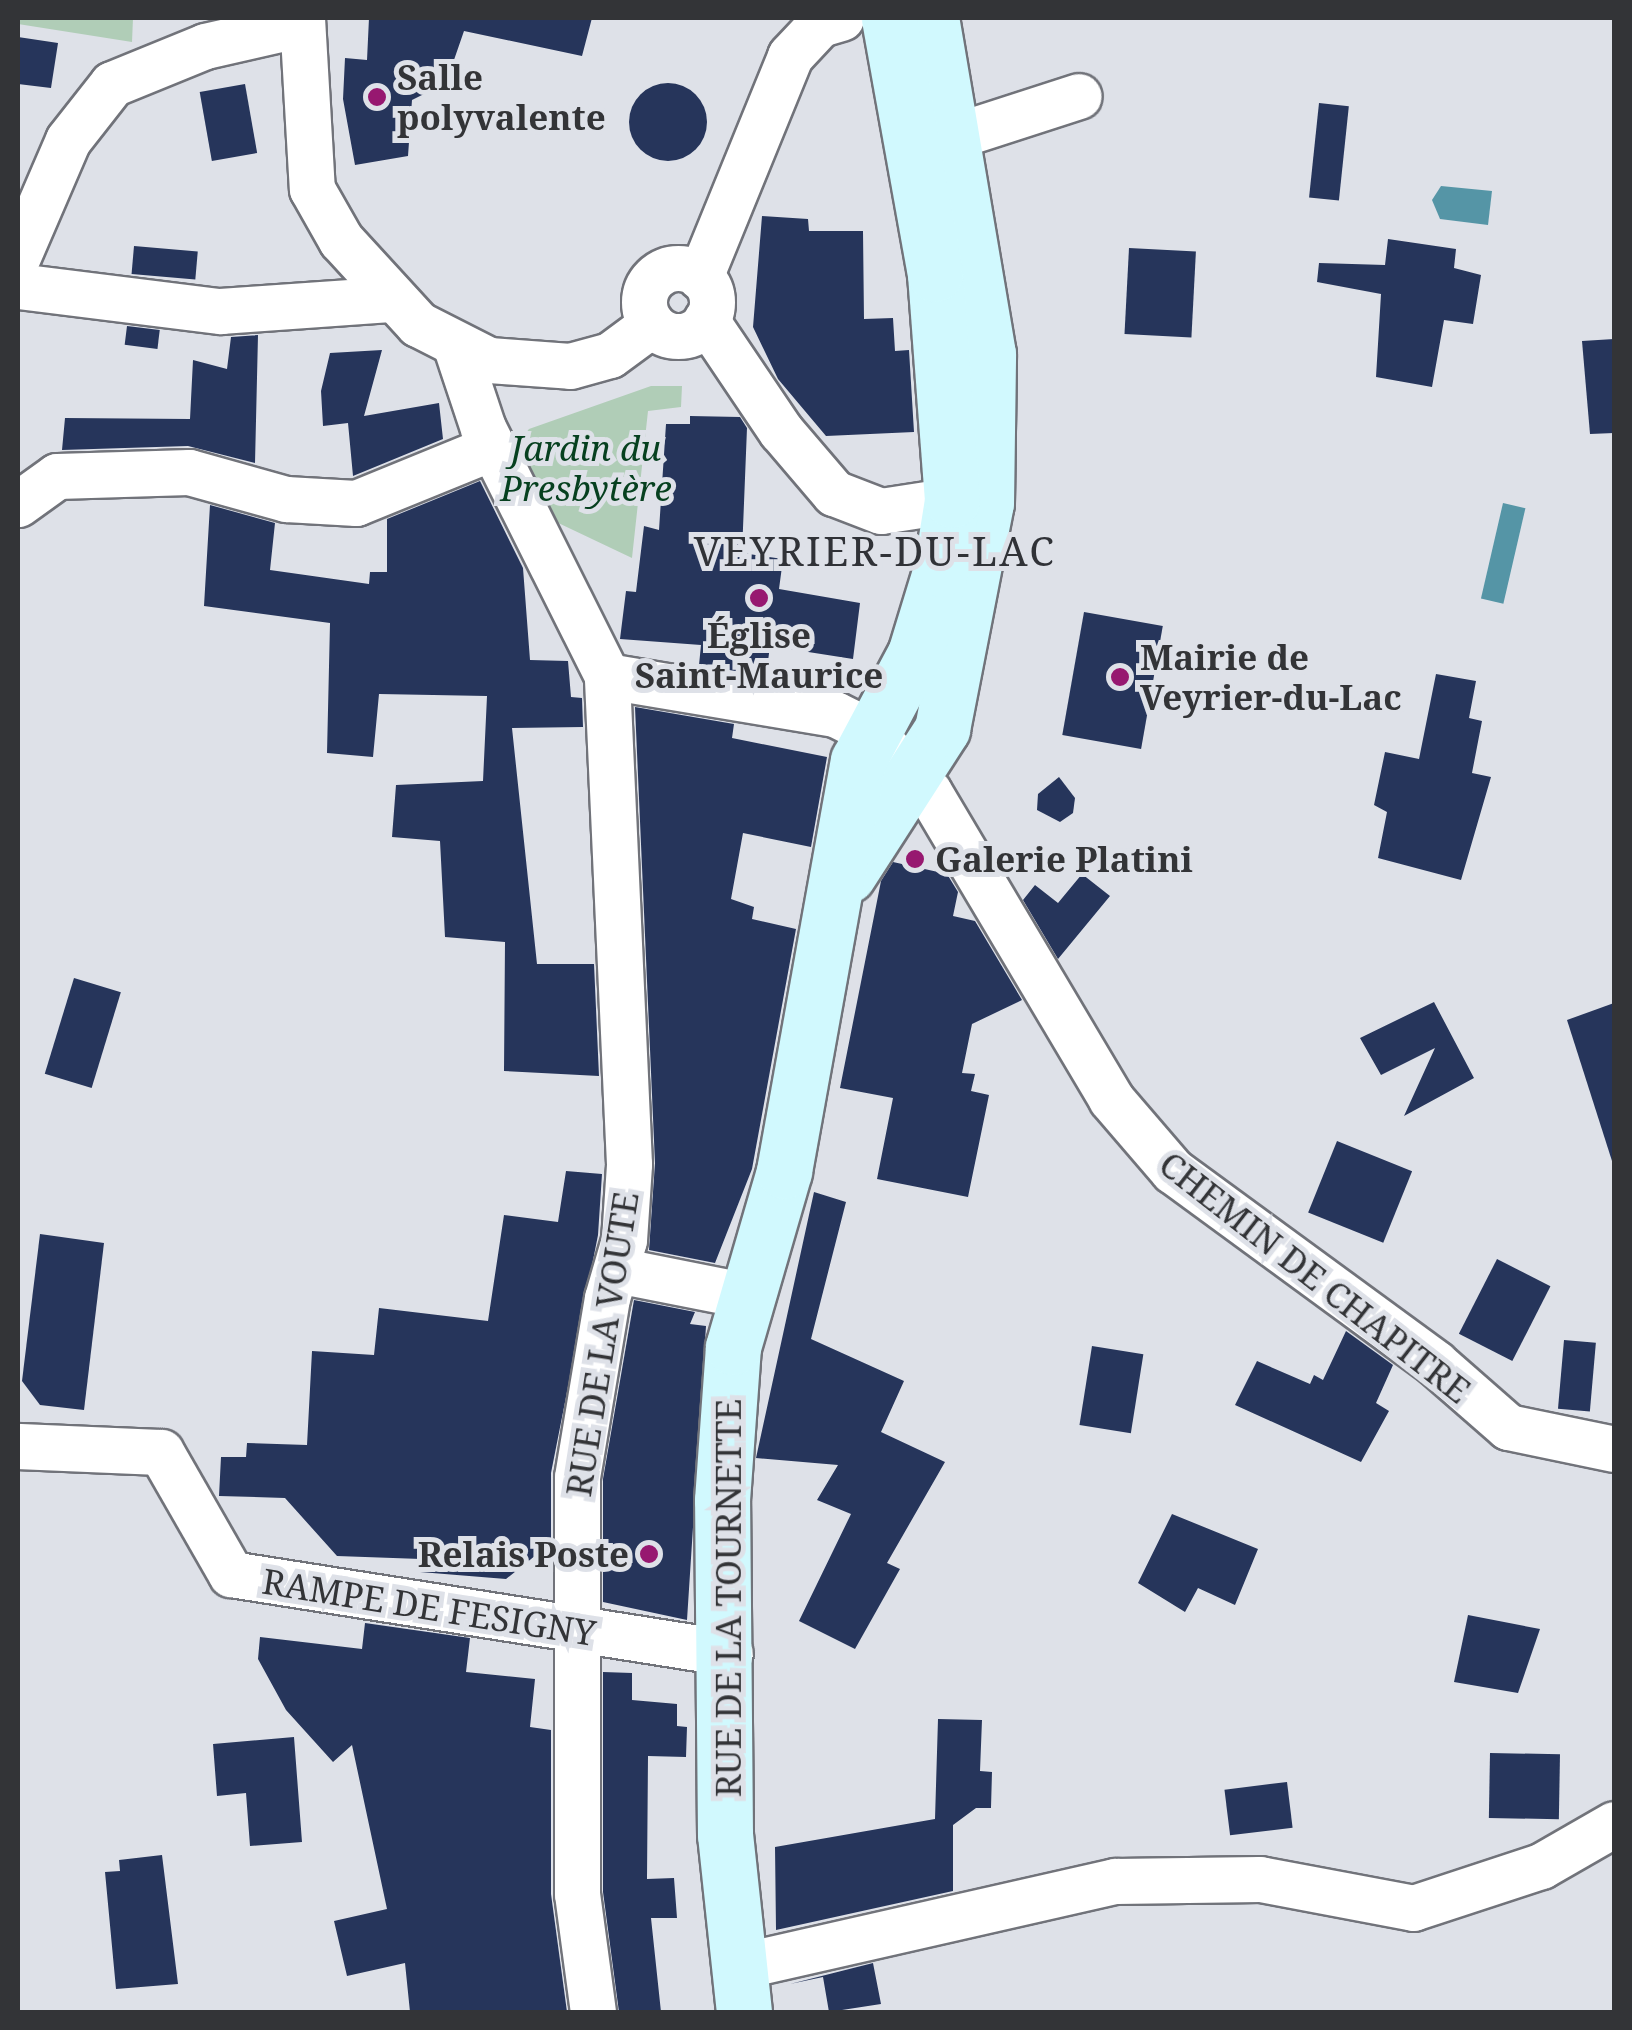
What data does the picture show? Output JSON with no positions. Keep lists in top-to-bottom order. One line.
{"streets":{"main road":["RUE DE LA TOURNETTE"],"street":["CHEMIN DE CHAPITRE","RUE DE LA VOUTE","RAMPE DE FESIGNY"]},"crossings":[["CHEMIN DE CHAPITRE","RUE DE LA VOUTE"],["CHEMIN DE CHAPITRE","RUE DE LA TOURNETTE"],["RUE DE LA VOUTE","RAMPE DE FESIGNY"],["RUE DE LA TOURNETTE","RAMPE DE FESIGNY"]],"districts":["VEYRIER-DU-LAC"],"parks":["Jardin du Presbytère"],"places":["Salle polyvalente","Église Saint-Maurice","Mairie de Veyrier-du-Lac","Galerie Platini","Relais Poste"]}
